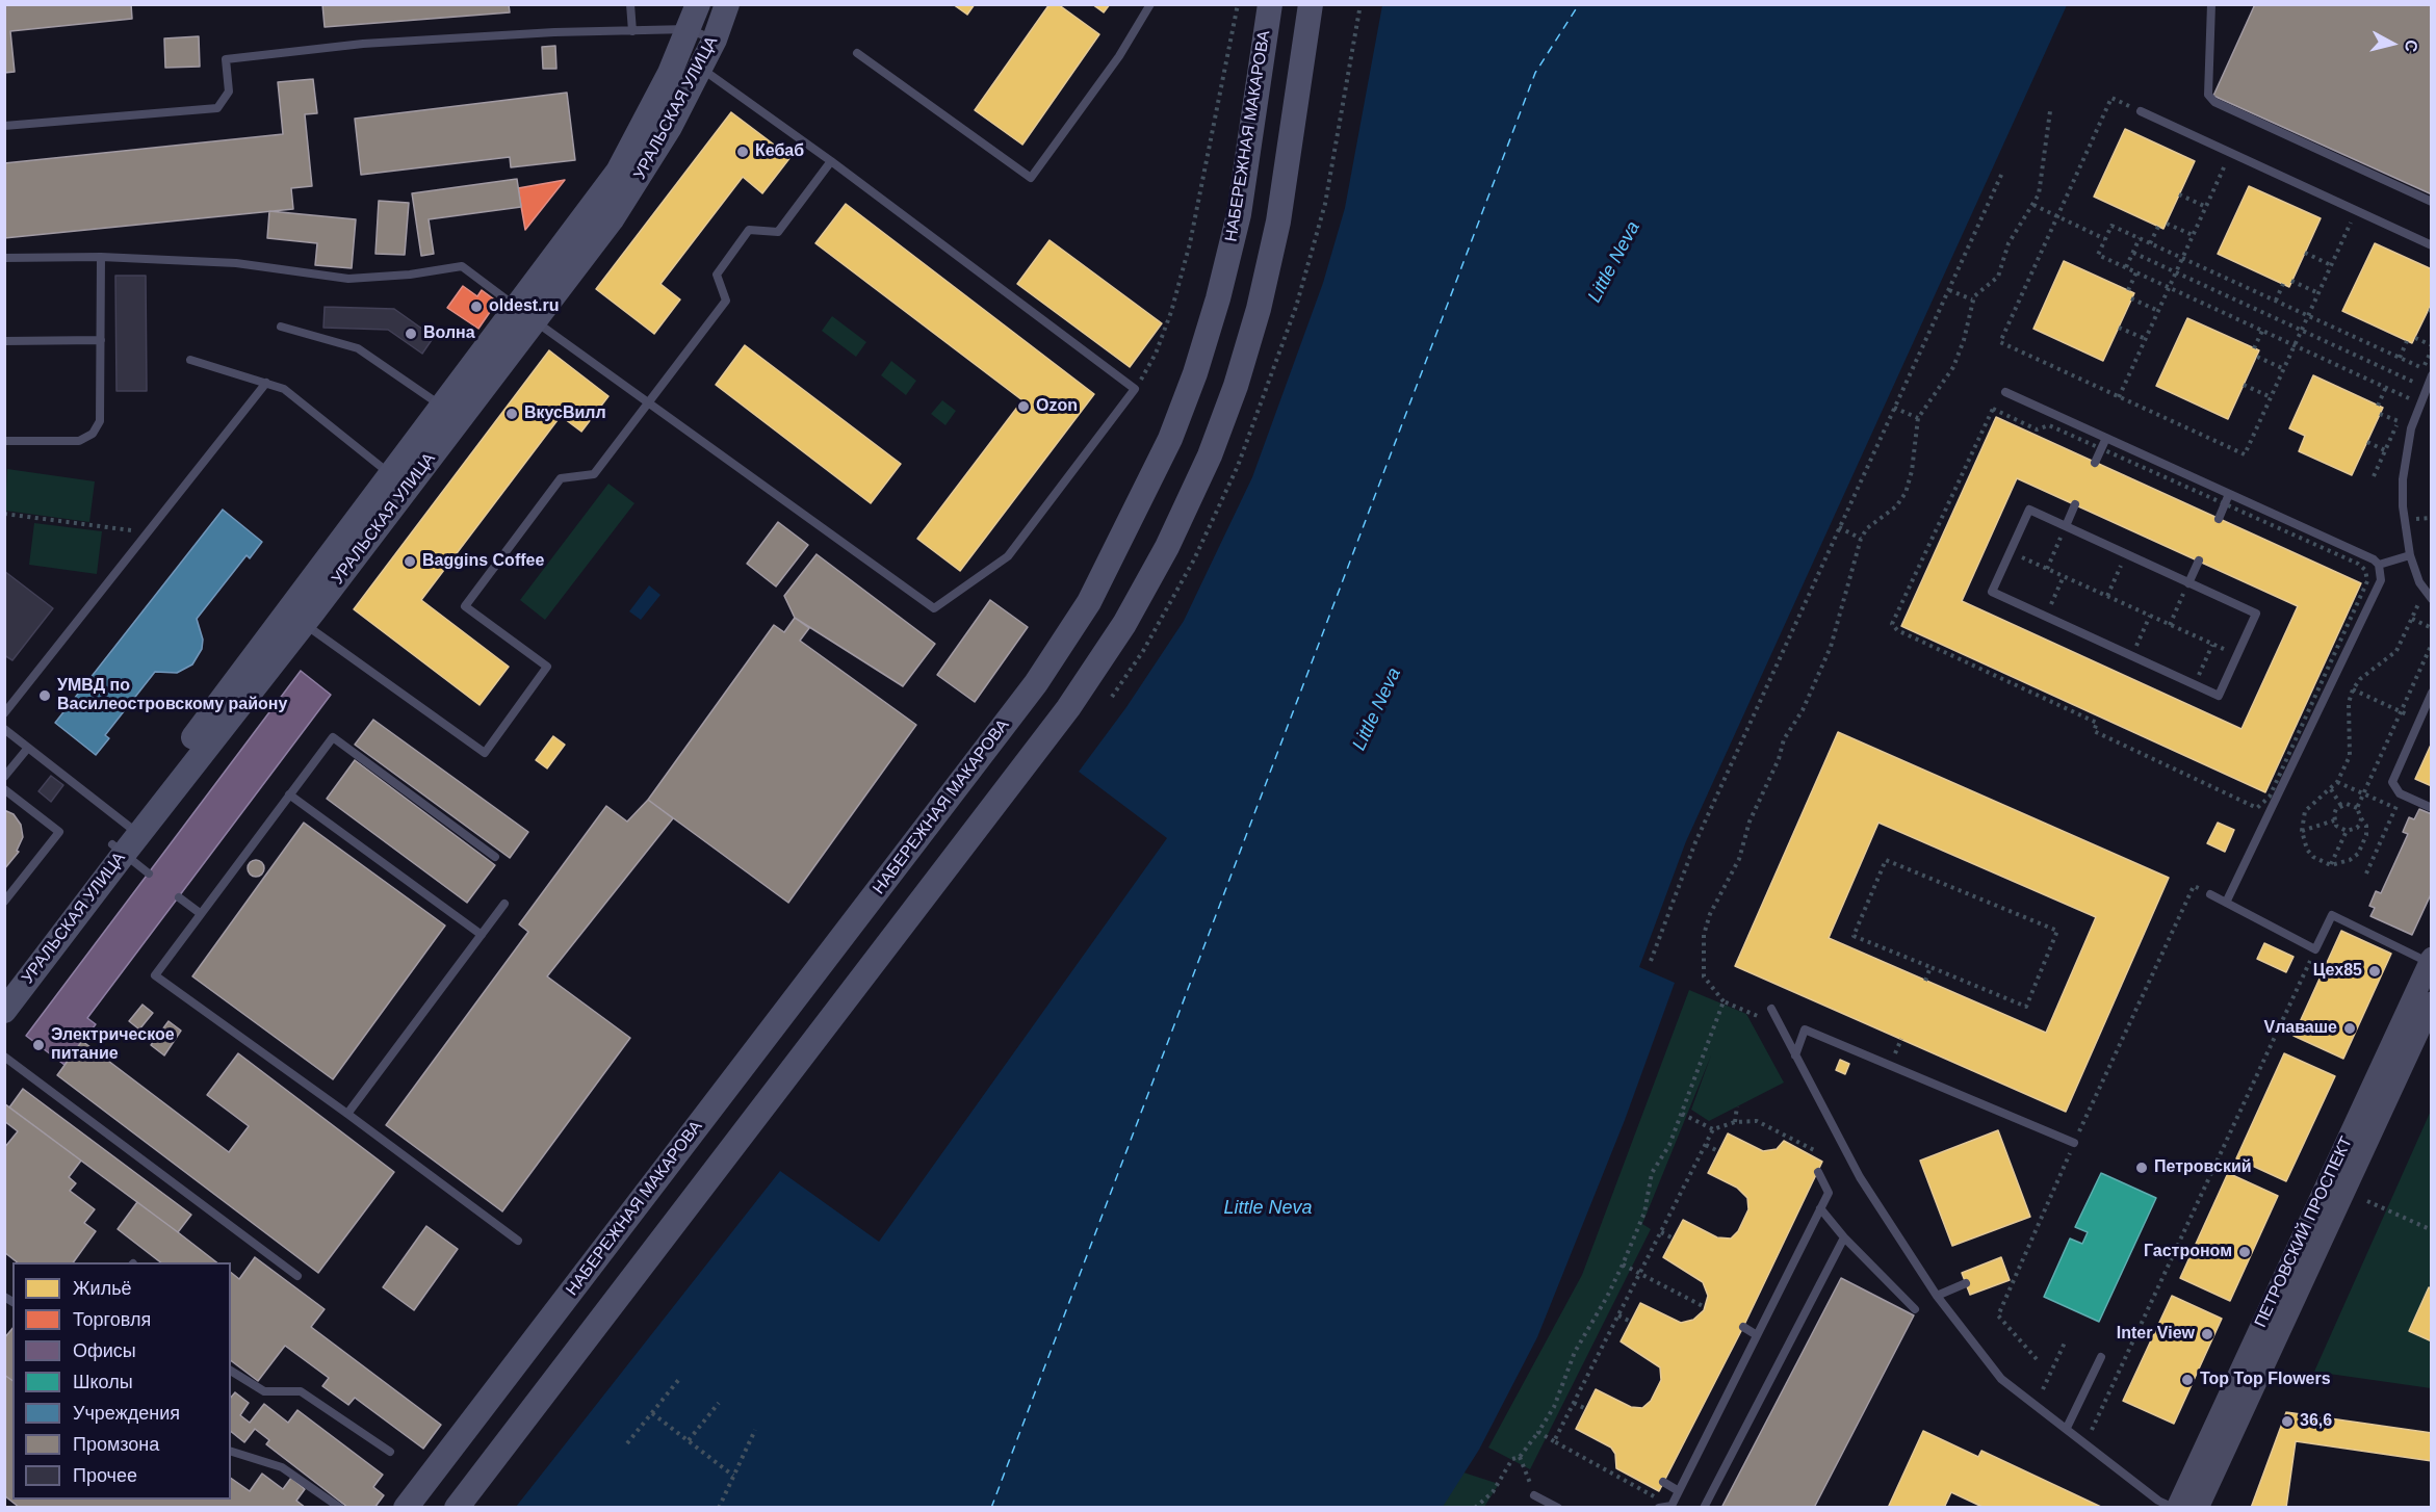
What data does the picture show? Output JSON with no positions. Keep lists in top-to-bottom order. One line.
{"streets":{"main road":["УРАЛЬСКАЯ УЛИЦА","НАБЕРЕЖНАЯ МАКАРОВА"],"street":["ПЕТРОВСКИЙ ПРОСПЕКТ"]},"water":["Little Neva"],"places":["Кебаб","oldest.ru","Волна","Ozon","ВкусВилл","Baggins Coffee","УМВД по Василеостровскому району","Цех85","Vлаваше","Электрическое питание","Петровский","Гастроном","Inter View","Top Top Flowers","36,6"],"legend":["Жильё","Торговля","Офисы","Школы","Учреждения","Промзона","Прочее"],"north":"right"}
